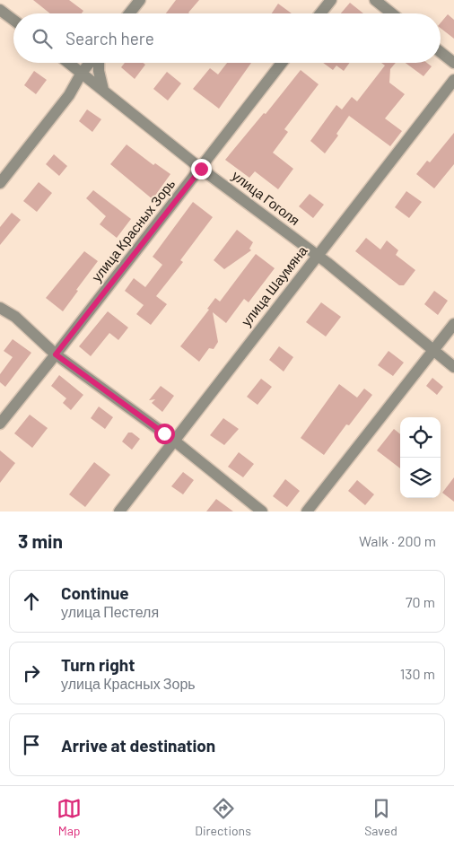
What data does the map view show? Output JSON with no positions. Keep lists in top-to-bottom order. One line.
{"streets":{"street":["улица Гоголя","улица Красных Зорь","улица Шаумяна"]},"crossings":[["улица Гоголя","улица Красных Зорь"],["улица Гоголя","улица Шаумяна"]],"page":{"search":"Search here","heading":["3 min","Walk · 200 m"],"list":[["Continue","улица Пестеля","70 m"],["Turn right","улица Красных Зорь","130 m"],"Arrive at destination"],"nav":["Map","Directions","Saved"]}}
